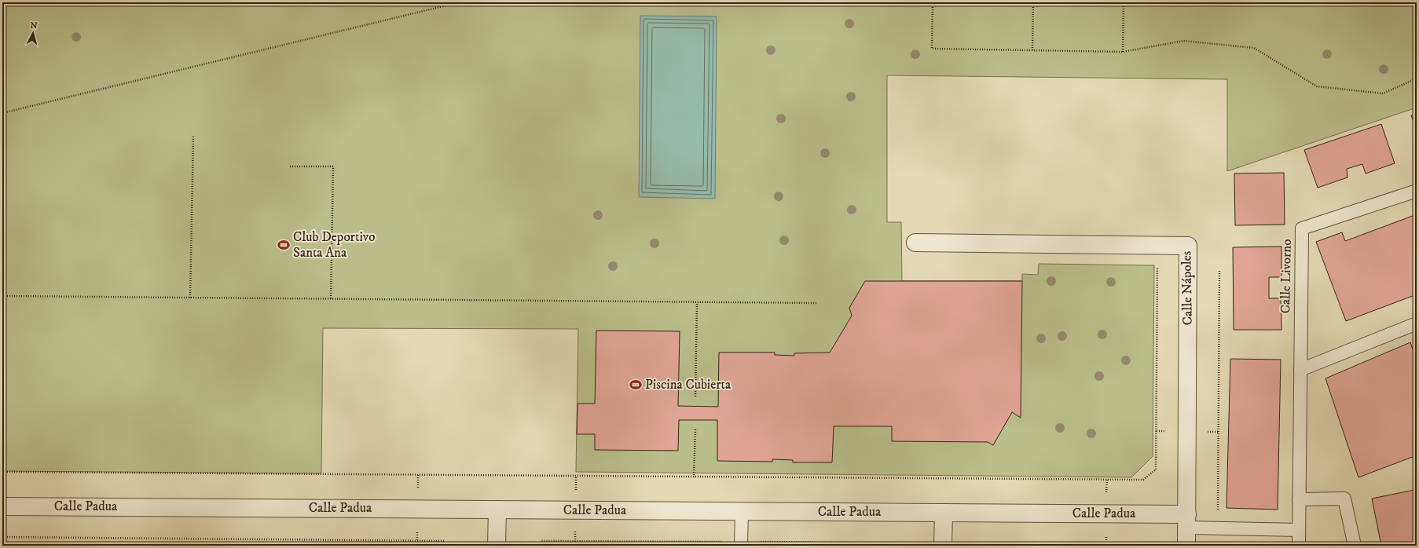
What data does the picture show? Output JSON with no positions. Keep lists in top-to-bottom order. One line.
{"streets":{"street":["Calle Nápoles","Calle Padua"],"lane":["Calle Livorno"]},"crossings":[["Calle Livorno","Calle Padua"],["Calle Nápoles","Calle Padua"]],"places":{"sports":["Club Deportivo Santa Ana","Piscina Cubierta"]},"north":"top"}
